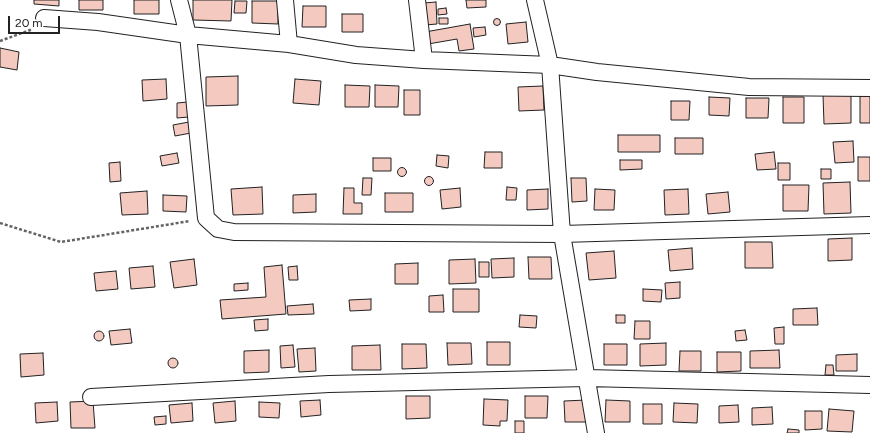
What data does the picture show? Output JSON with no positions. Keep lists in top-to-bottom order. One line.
{"scale_bar":"20 m"}
